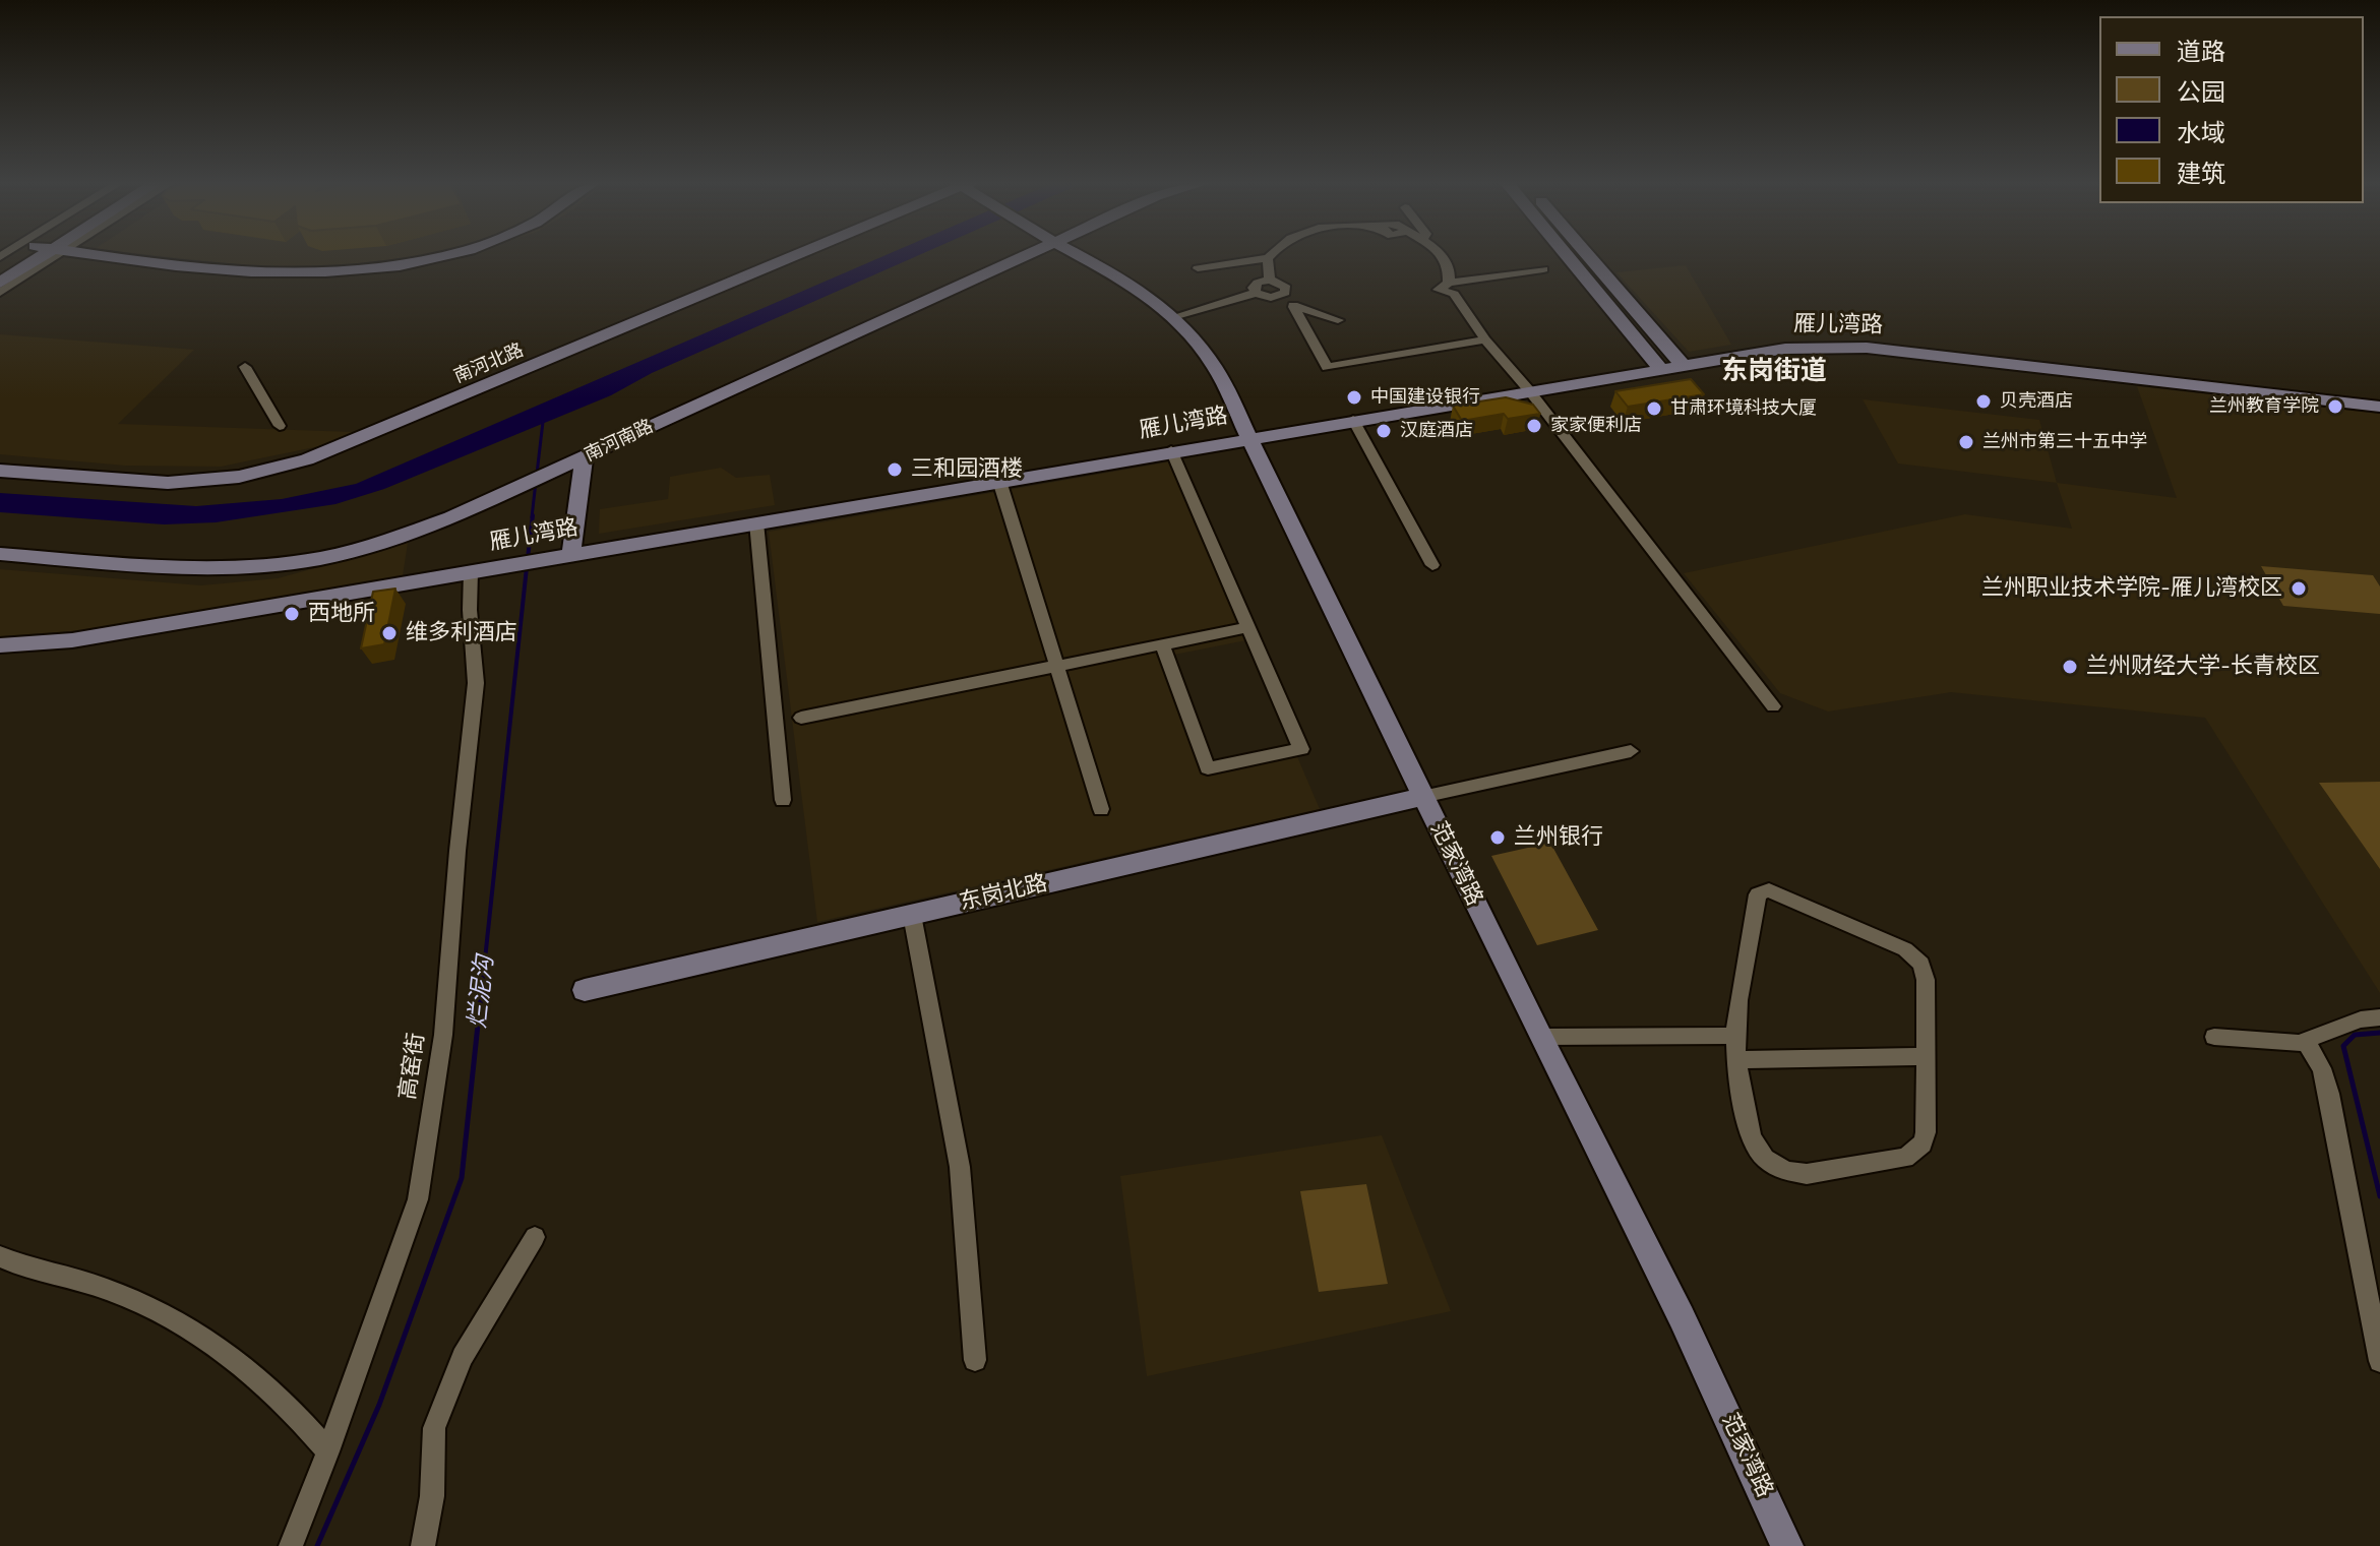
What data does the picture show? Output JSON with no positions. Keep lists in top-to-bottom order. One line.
{"streets":{"street":["雁儿湾路","南河北路","南河南路","范家湾路","东岗北路","高窑街"]},"crossings":[["雁儿湾路","范家湾路"],["雁儿湾路","高窑街"],["范家湾路","东岗北路"]],"districts":["东岗街道"],"water":["烂泥沟"],"places":["中国建设银行","贝壳酒店","兰州教育学院","甘肃环境科技大厦","家家便利店","汉庭酒店","兰州市第三十五中学","三和园酒楼","兰州职业技术学院-雁儿湾校区","西地所","维多利酒店","兰州财经大学-长青校区","兰州银行"],"legend":["道路","公园","水域","建筑"]}
